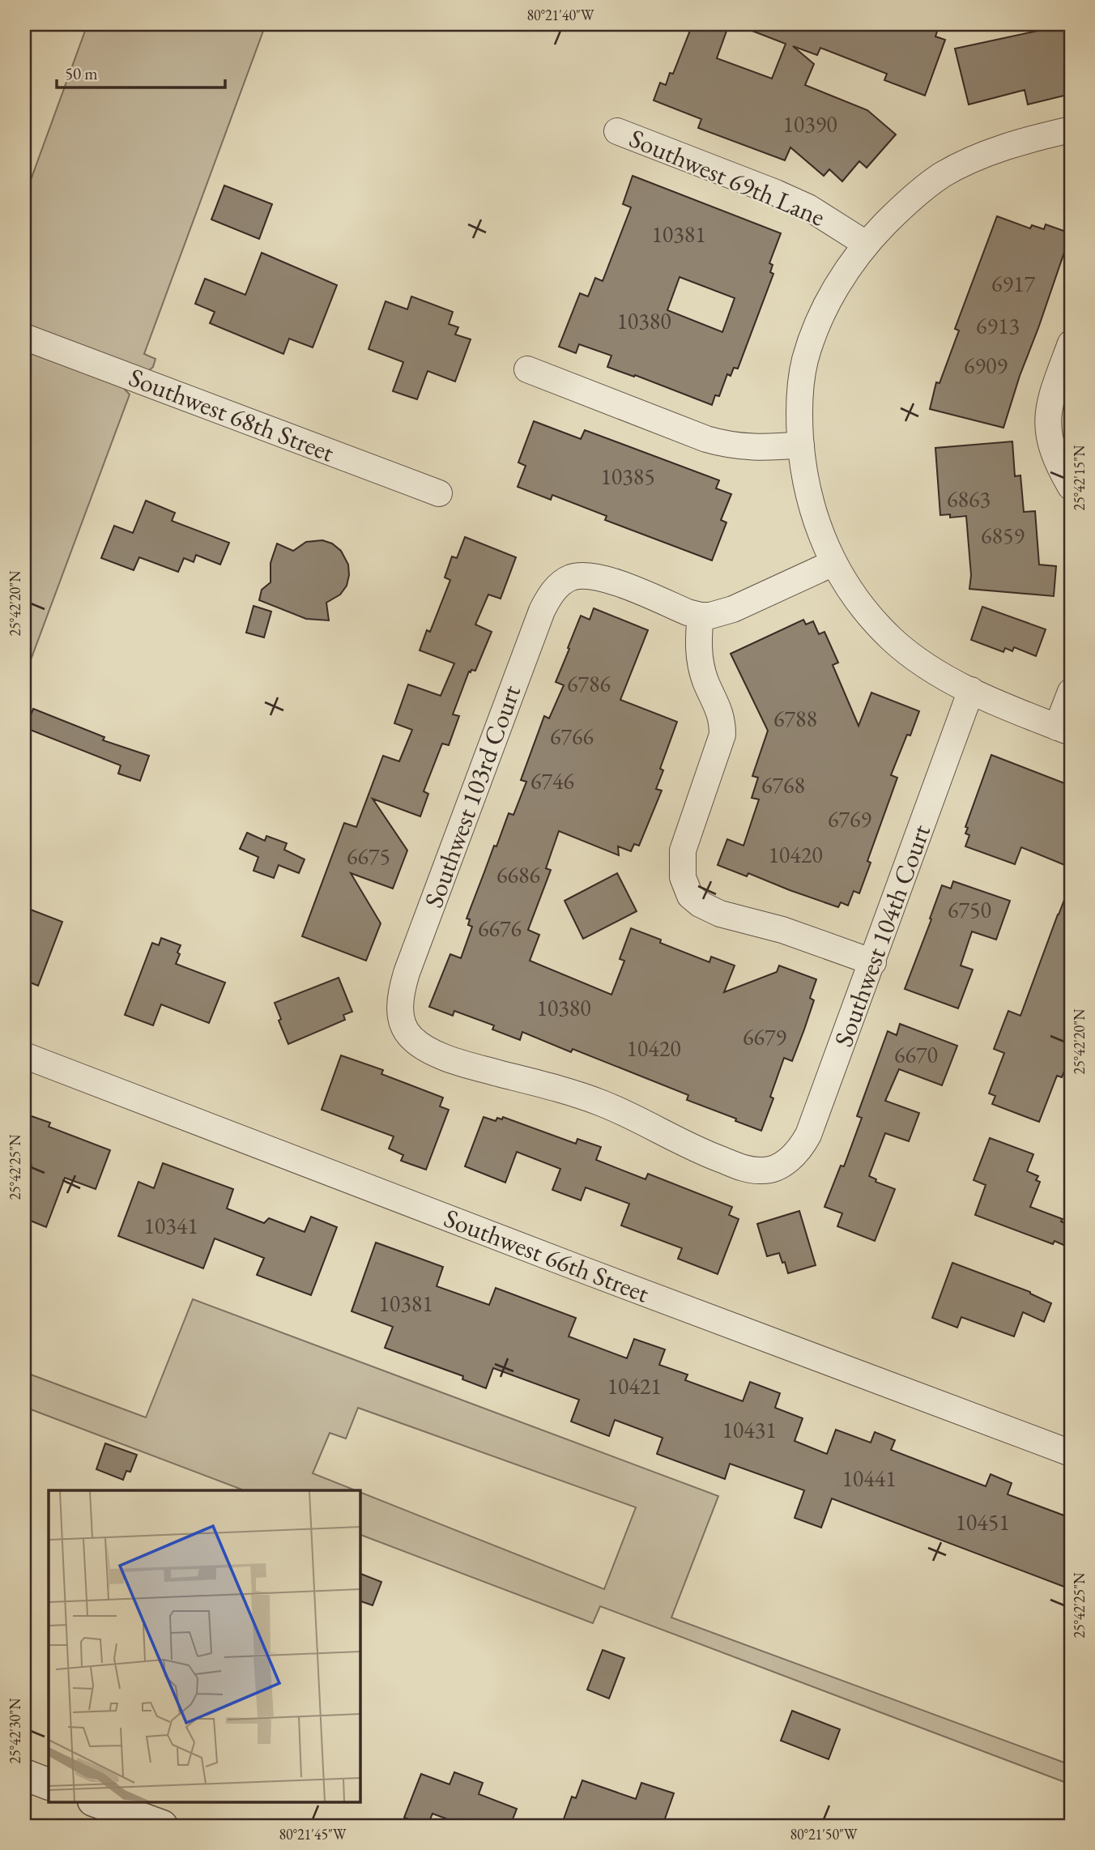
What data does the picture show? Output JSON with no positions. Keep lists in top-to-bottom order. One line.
{"streets":{"street":["Southwest 69th Lane","Southwest 68th Street","Southwest 103rd Court","Southwest 104th Court","Southwest 66th Street"]},"crossings":[["Southwest 103rd Court","Southwest 104th Court"]],"house_numbers":["10390","10381","6917","10380","6913","6909","10385","6863","6859","6786","6788","6766","6746","6768","6769","10420","6675","6686","6750","6676","10380","6679","10420","6670","10341","10381","10421","10431","10441","10451"],"scale_bar":"50 m","coordinates":["80°21'40\"W","25°42'15\"N","25°42'20\"N","25°42'25\"N","25°42'30\"N","80°21'45\"W","80°21'50\"W"]}
